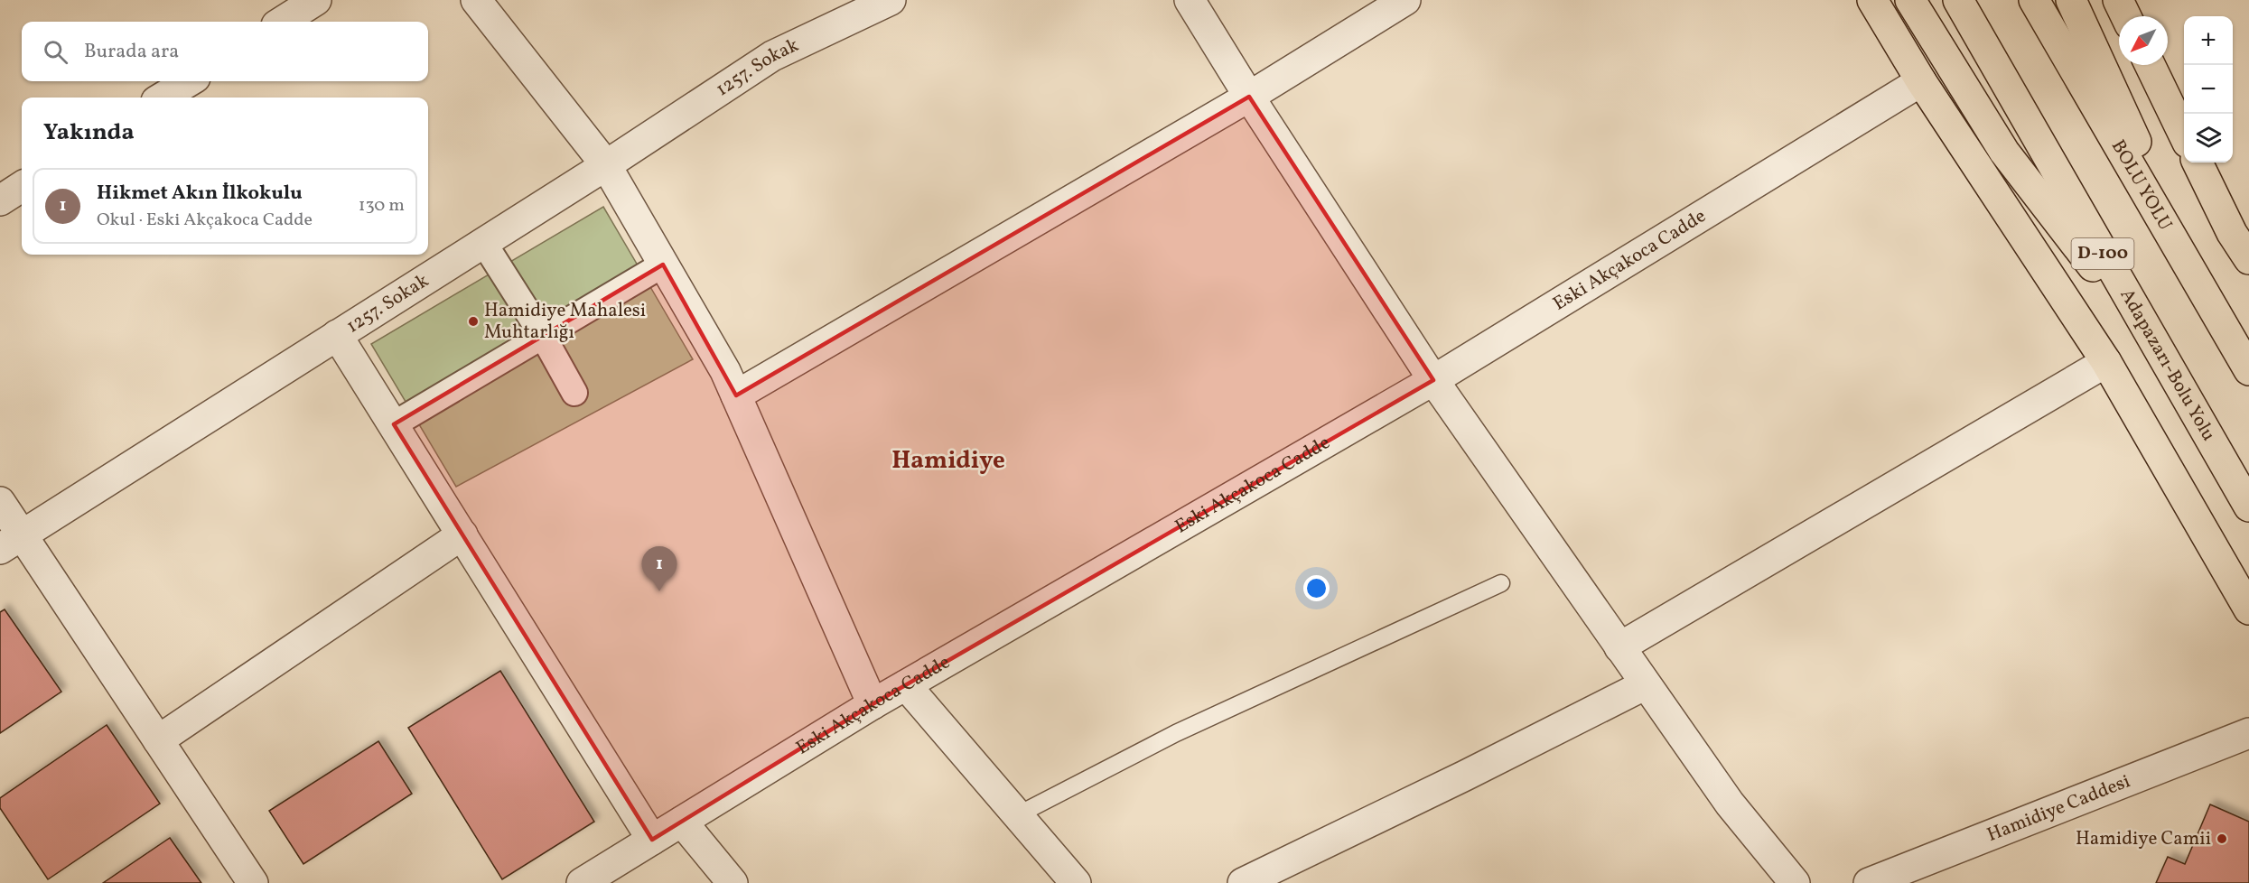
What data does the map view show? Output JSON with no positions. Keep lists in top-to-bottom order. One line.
{"streets":{"highway":["BOLU YOLU","D-100","Adapazarı-Bolu Yolu"],"street":["1257. Sokak","Eski Akçakoca Cadde","Hamidiye Caddesi"]},"districts":["Hamidiye"],"places":["Hamidiye Mahalesi Muhtarlığı","Hamidiye Camii"],"north":"bottom left","page":{"map_buttons":["+","−"],"search":"Burada ara","heading":"Yakında","list":[{"mark":"1","name":"Hikmet Akın İlkokulu","note":"Okul · Eski Akçakoca Cadde","value":"130 m"}],"pins":"1"}}
